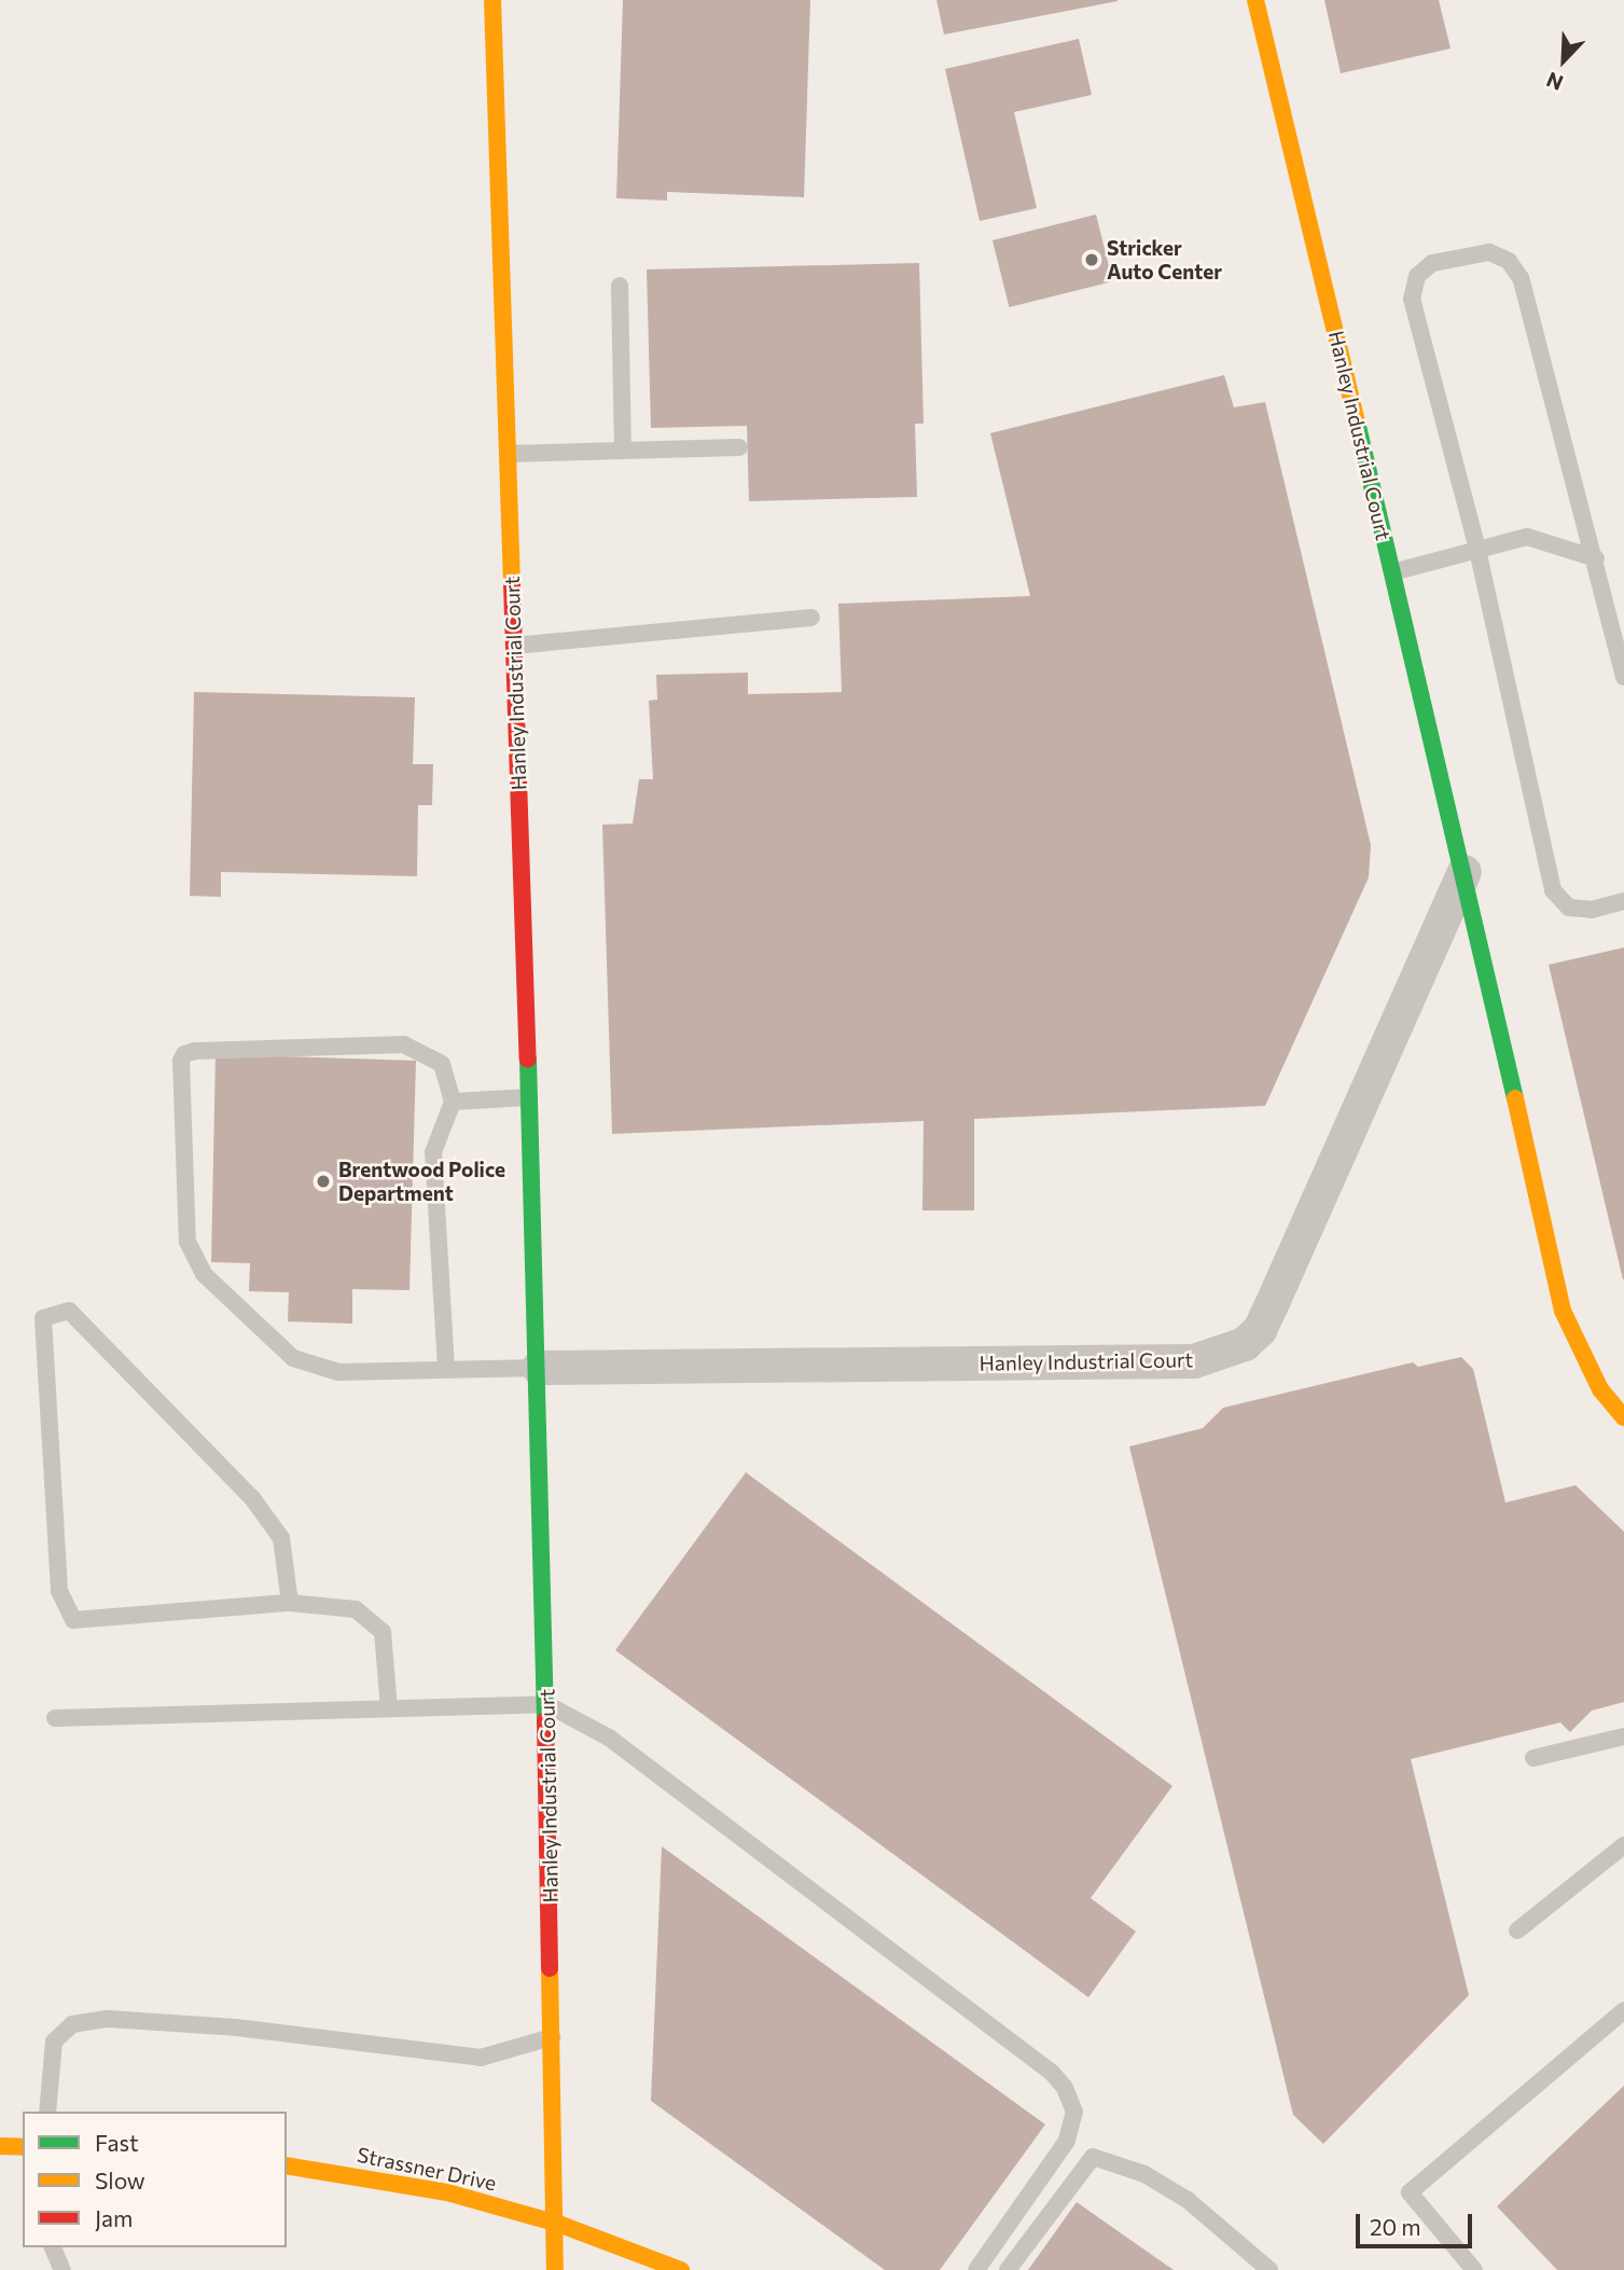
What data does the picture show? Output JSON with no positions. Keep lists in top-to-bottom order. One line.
{"streets":{"street":["Hanley Industrial Court","Strassner Drive"]},"crossings":[["Hanley Industrial Court","Strassner Drive"]],"places":["Stricker Auto Center","Brentwood Police Department"],"legend":["Fast","Slow","Jam"],"scale_bar":"20 m","north":"bottom left"}
